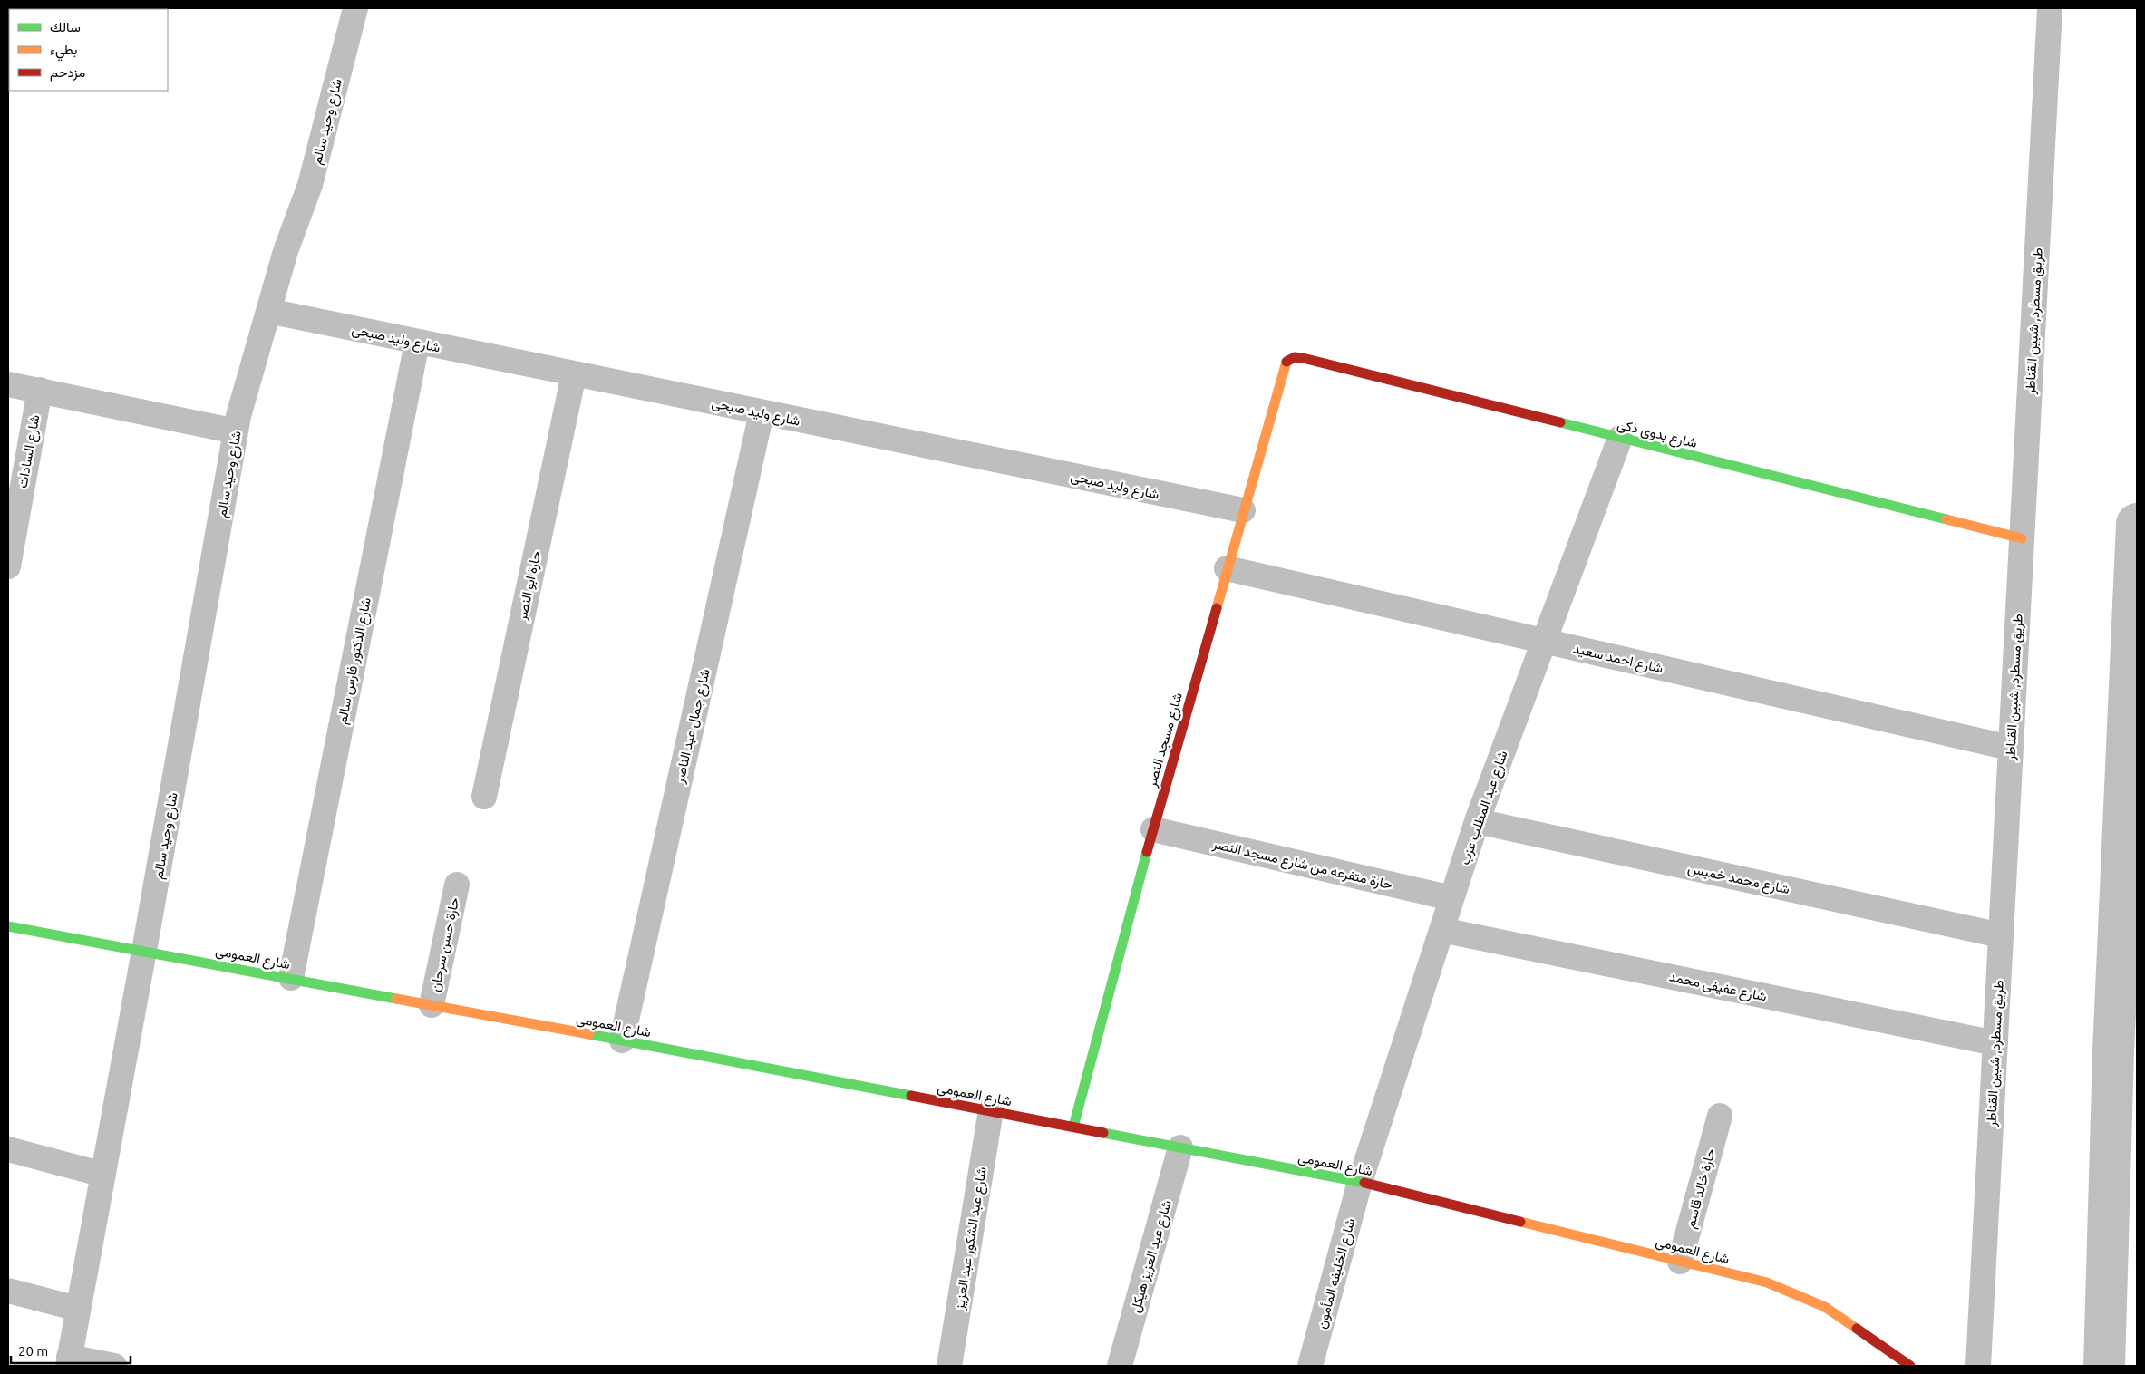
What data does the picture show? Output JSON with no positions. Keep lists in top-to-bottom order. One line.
{"streets":{"street":["شارع وحيد سالم","طريق مسطرد, شبين القناطر","شارع وليد صبحى","شارع بدوى ذكى","شارع السادات","حارة ابو النصر","شارع احمد سعيد","شارع الدكتور فارس سالم","شارع جمال عبد الناصر","شارع مسجد النصر","شارع عبد المطلب عزب","حارة متفرعه من شارع مسجد النصر","شارع محمد خميس","حارة حسن سرحان","شارع العمومى","شارع عفيفى محمد","حارة خالد قاسم","شارع عبد الشكور عبد العزيز","شارع عبد العزيز هيكل","شارع الخليفه المأمون"]},"crossings":[["شارع وحيد سالم","شارع وليد صبحى"],["شارع وحيد سالم","شارع العمومى"],["طريق مسطرد, شبين القناطر","شارع بدوى ذكى"],["طريق مسطرد, شبين القناطر","شارع احمد سعيد"],["طريق مسطرد, شبين القناطر","شارع محمد خميس"],["طريق مسطرد, شبين القناطر","شارع عفيفى محمد"],["شارع وليد صبحى","حارة ابو النصر"],["شارع وليد صبحى","شارع الدكتور فارس سالم"],["شارع وليد صبحى","شارع جمال عبد الناصر"],["شارع وليد صبحى","شارع مسجد النصر"],["شارع بدوى ذكى","شارع مسجد النصر"],["شارع بدوى ذكى","شارع عبد المطلب عزب"],["شارع احمد سعيد","شارع مسجد النصر"],["شارع احمد سعيد","شارع عبد المطلب عزب"],["شارع الدكتور فارس سالم","شارع العمومى"],["شارع جمال عبد الناصر","شارع العمومى"],["شارع مسجد النصر","حارة متفرعه من شارع مسجد النصر"],["شارع مسجد النصر","شارع العمومى"],["شارع عبد المطلب عزب","حارة متفرعه من شارع مسجد النصر"],["شارع عبد المطلب عزب","شارع محمد خميس"],["شارع عبد المطلب عزب","شارع العمومى"],["شارع عبد المطلب عزب","شارع عفيفى محمد"],["شارع عبد المطلب عزب","شارع الخليفه المأمون"],["حارة حسن سرحان","شارع العمومى"],["شارع العمومى","حارة خالد قاسم"],["شارع العمومى","شارع عبد الشكور عبد العزيز"],["شارع العمومى","شارع عبد العزيز هيكل"],["شارع العمومى","شارع الخليفه المأمون"]],"legend":["سالك","بطيء","مزدحم"],"scale_bar":"20 m"}
